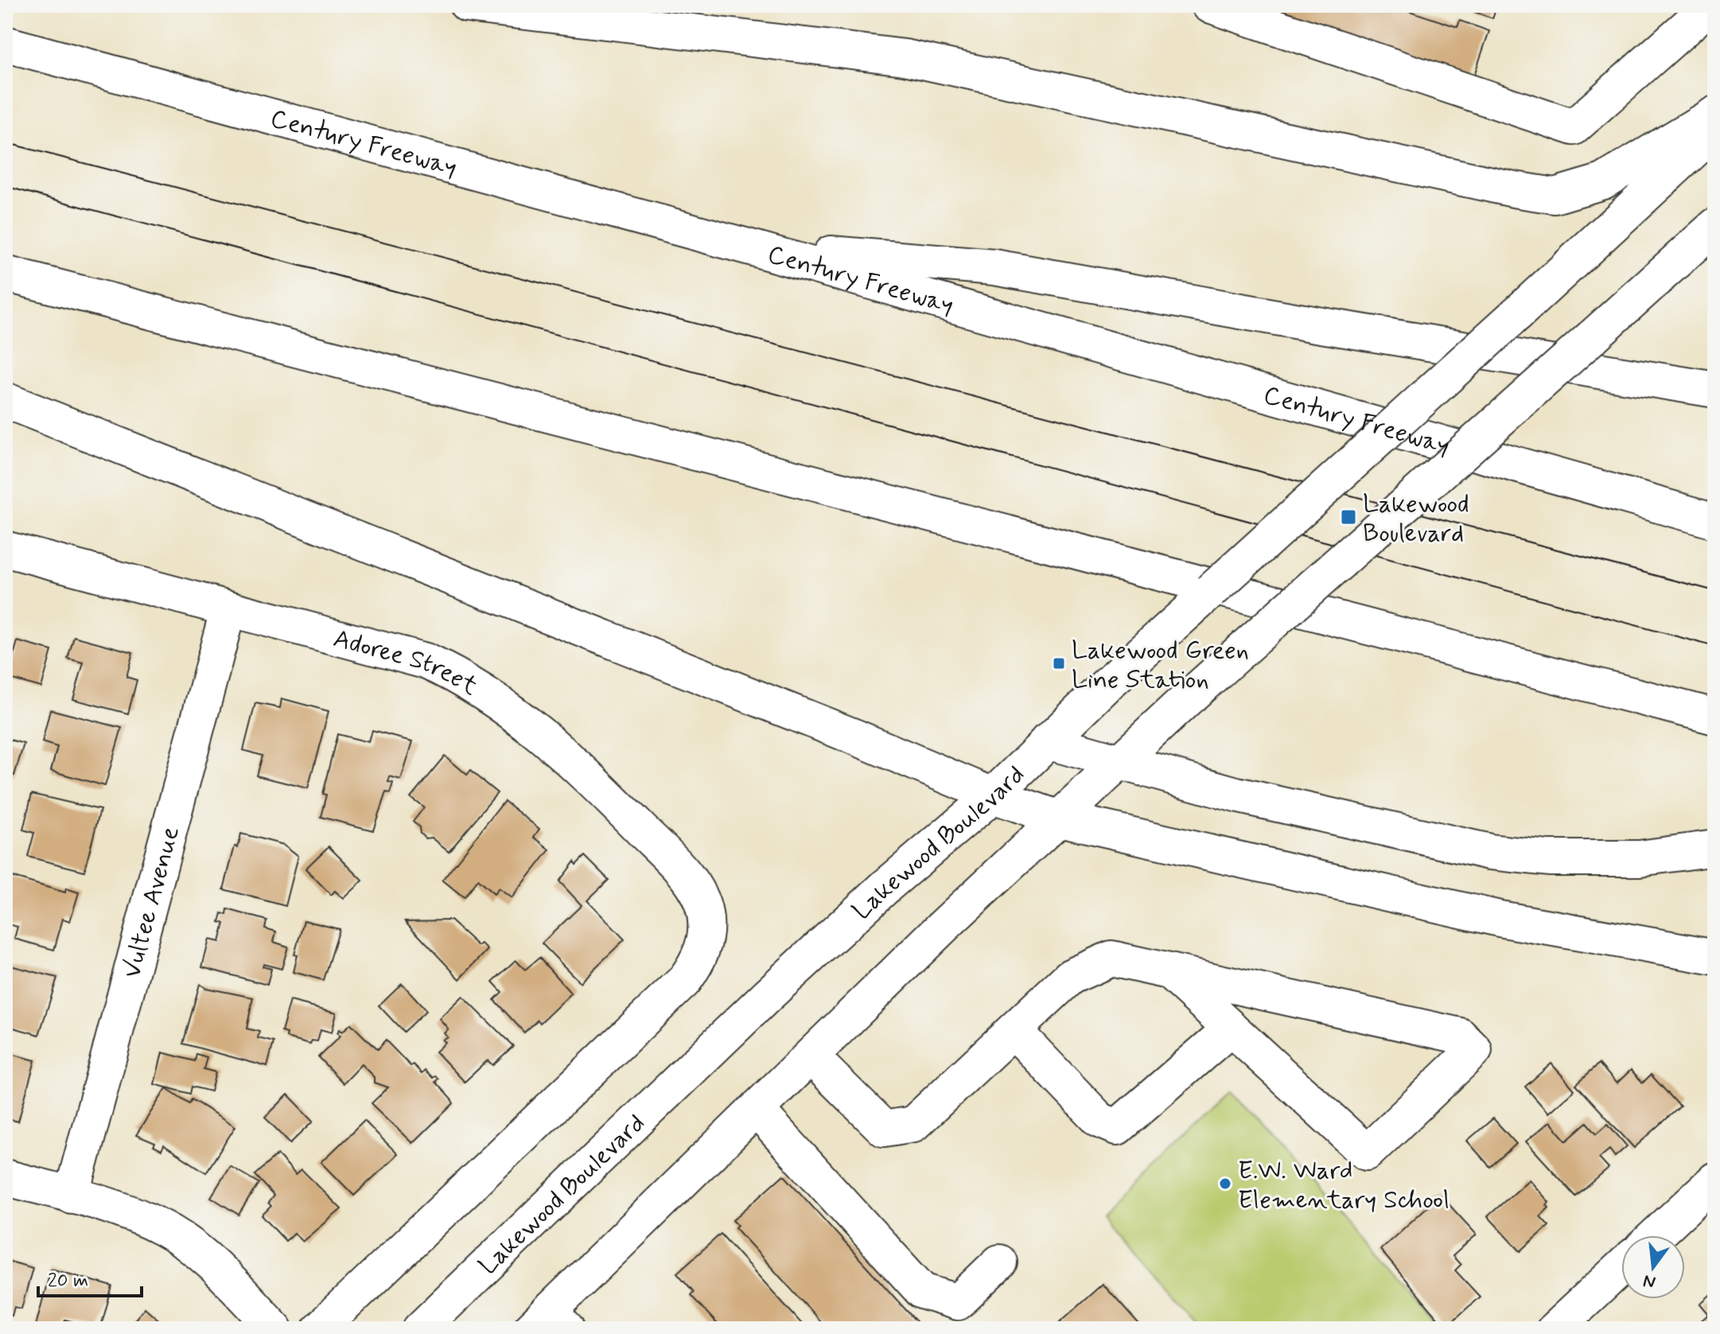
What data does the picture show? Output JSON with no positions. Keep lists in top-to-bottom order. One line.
{"streets":{"main road":["Century Freeway","Adoree Street","Lakewood Boulevard","Vultee Avenue"]},"crossings":[["Adoree Street","Vultee Avenue"]],"places":{"transit":["Lakewood Boulevard","Lakewood Green Line Station"],"other":["E.W. Ward Elementary School"]},"scale_bar":"20 m","north":"bottom"}
